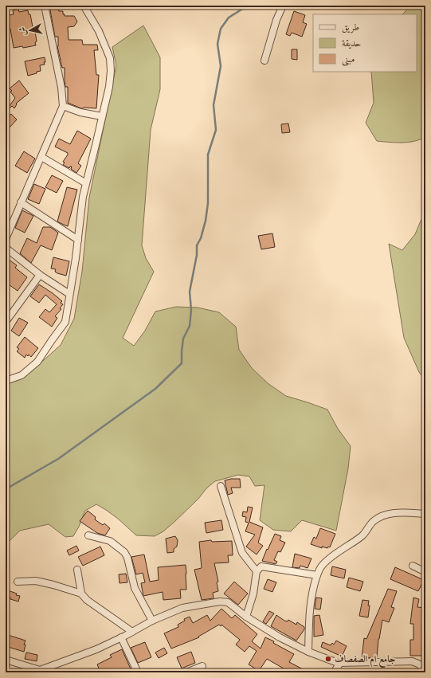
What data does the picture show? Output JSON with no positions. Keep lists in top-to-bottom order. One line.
{"places":["جامع ام الصفصاف"],"legend":["طريق","حديقة","مبنى"],"north":"left"}
